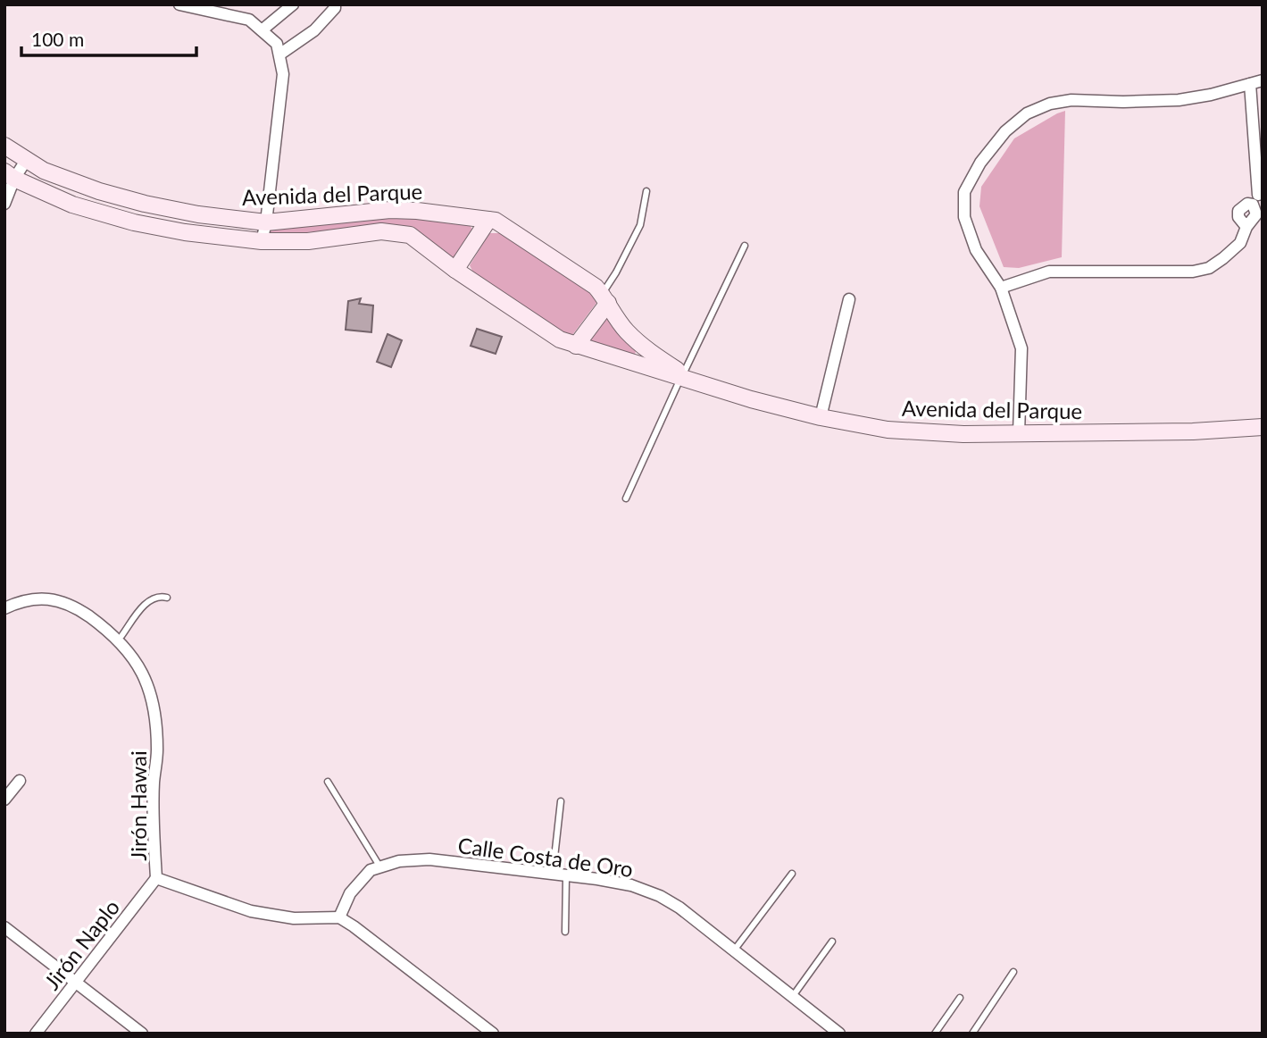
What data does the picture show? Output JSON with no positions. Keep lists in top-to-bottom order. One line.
{"streets":{"street":["Avenida del Parque","Jirón Hawai","Calle Costa de Oro","Jirón Naplo"]},"crossings":[["Jirón Hawai","Calle Costa de Oro"],["Jirón Hawai","Jirón Naplo"]],"scale_bar":"100 m"}
